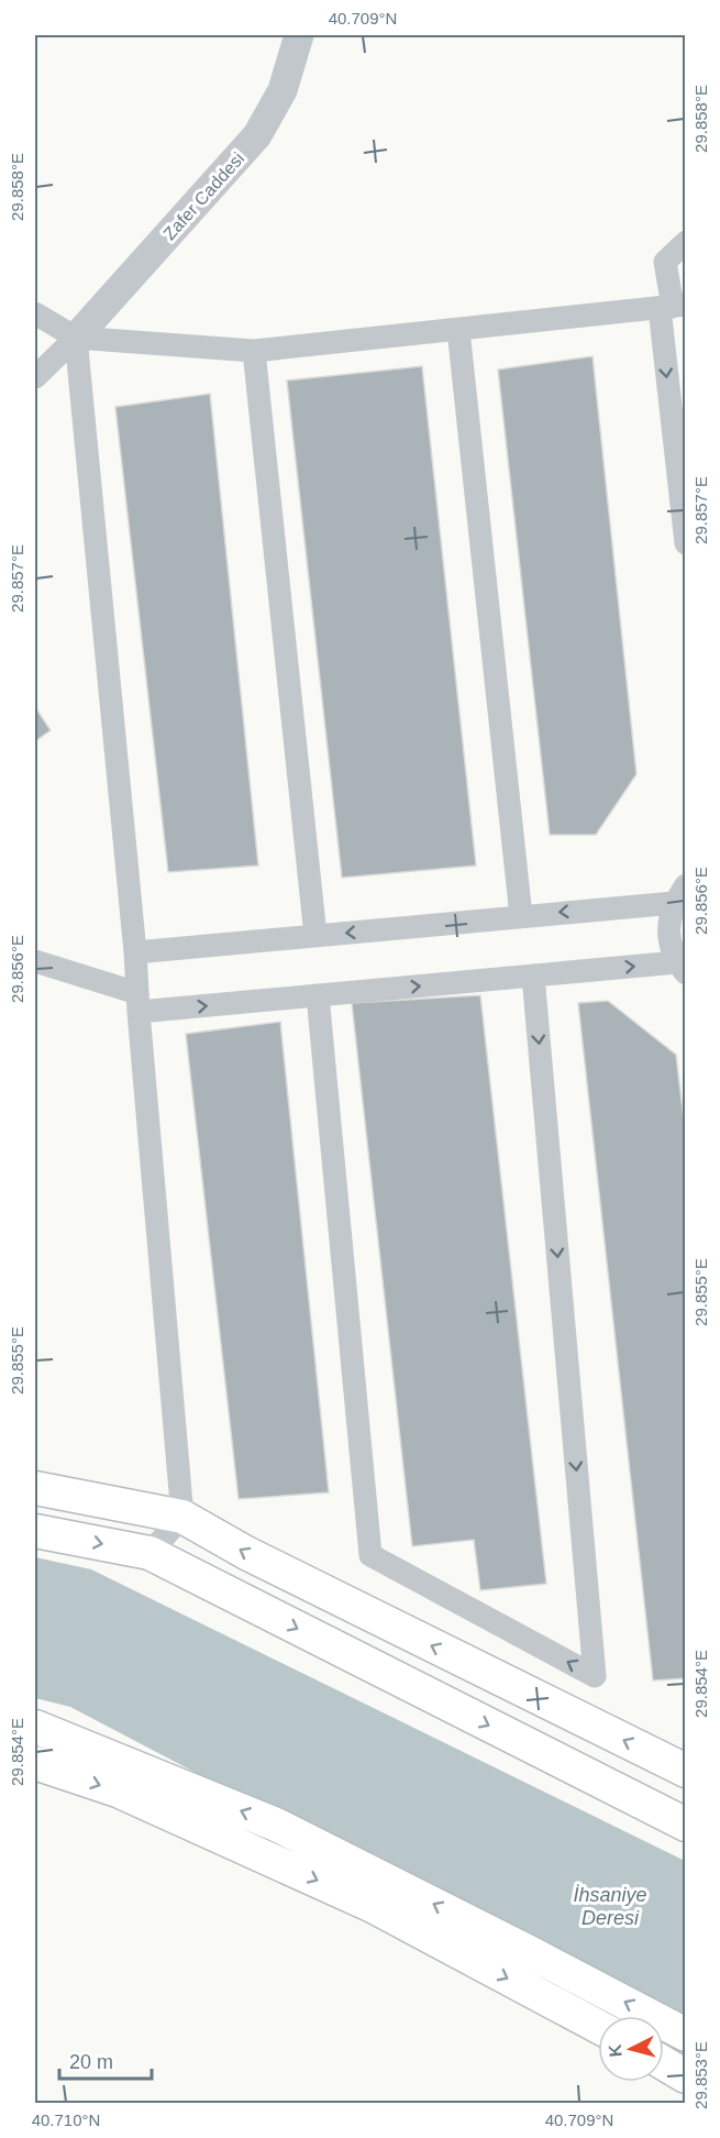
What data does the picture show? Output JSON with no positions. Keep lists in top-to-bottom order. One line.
{"streets":{"street":["Zafer Caddesi"]},"water":["İhsaniye Deresi"],"scale_bar":"20 m","north":"left","coordinates":["40.709°N","29.858°E","29.857°E","29.856°E","29.855°E","29.854°E","29.853°E","40.710°N"]}
